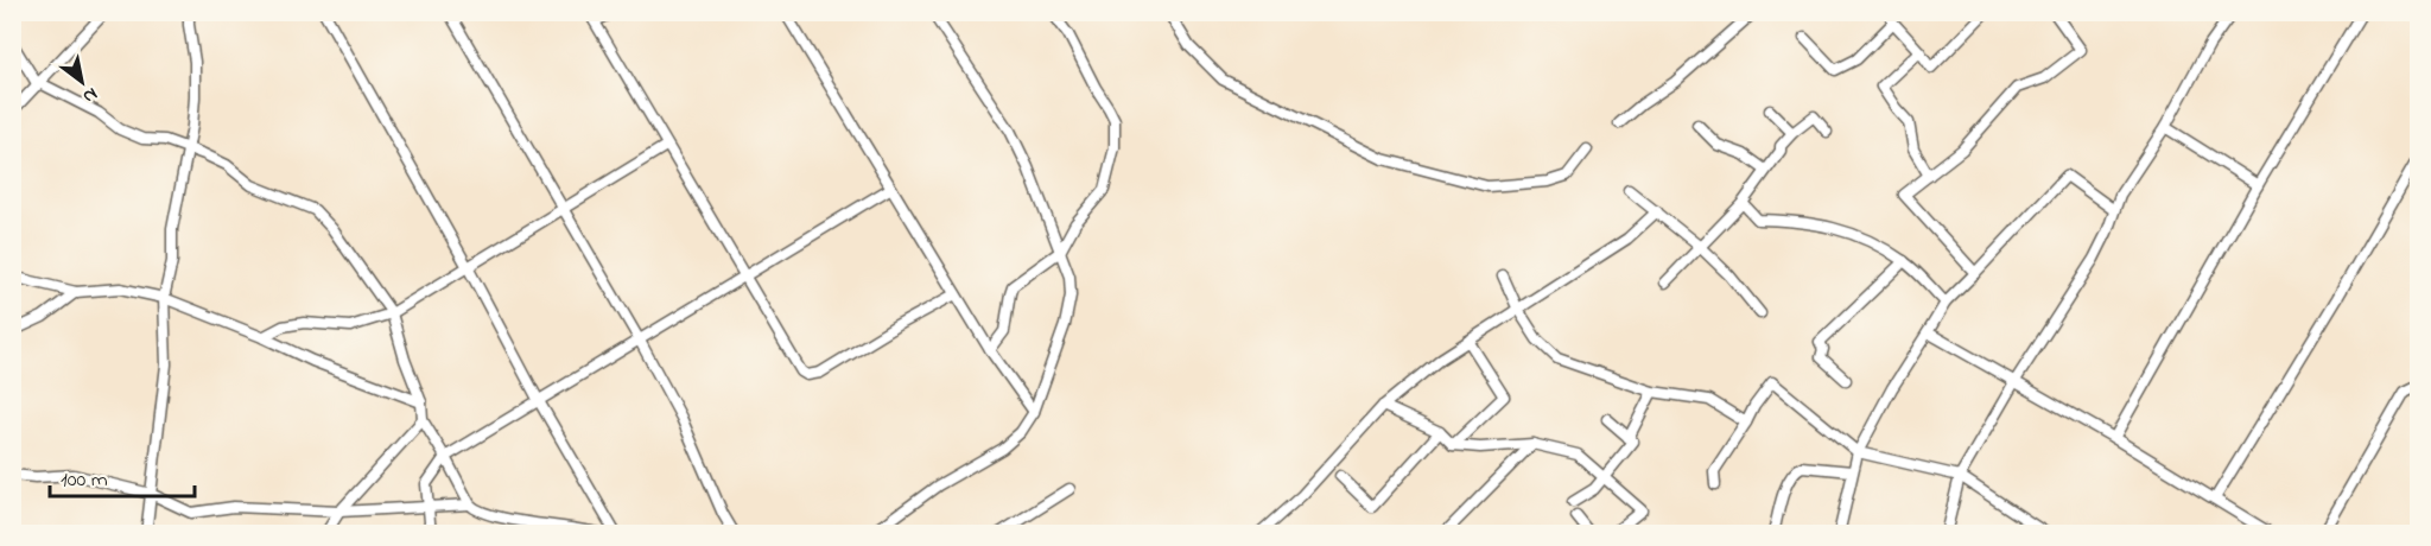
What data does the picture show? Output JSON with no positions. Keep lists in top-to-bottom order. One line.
{"scale_bar":"100 m","north":"bottom right"}
